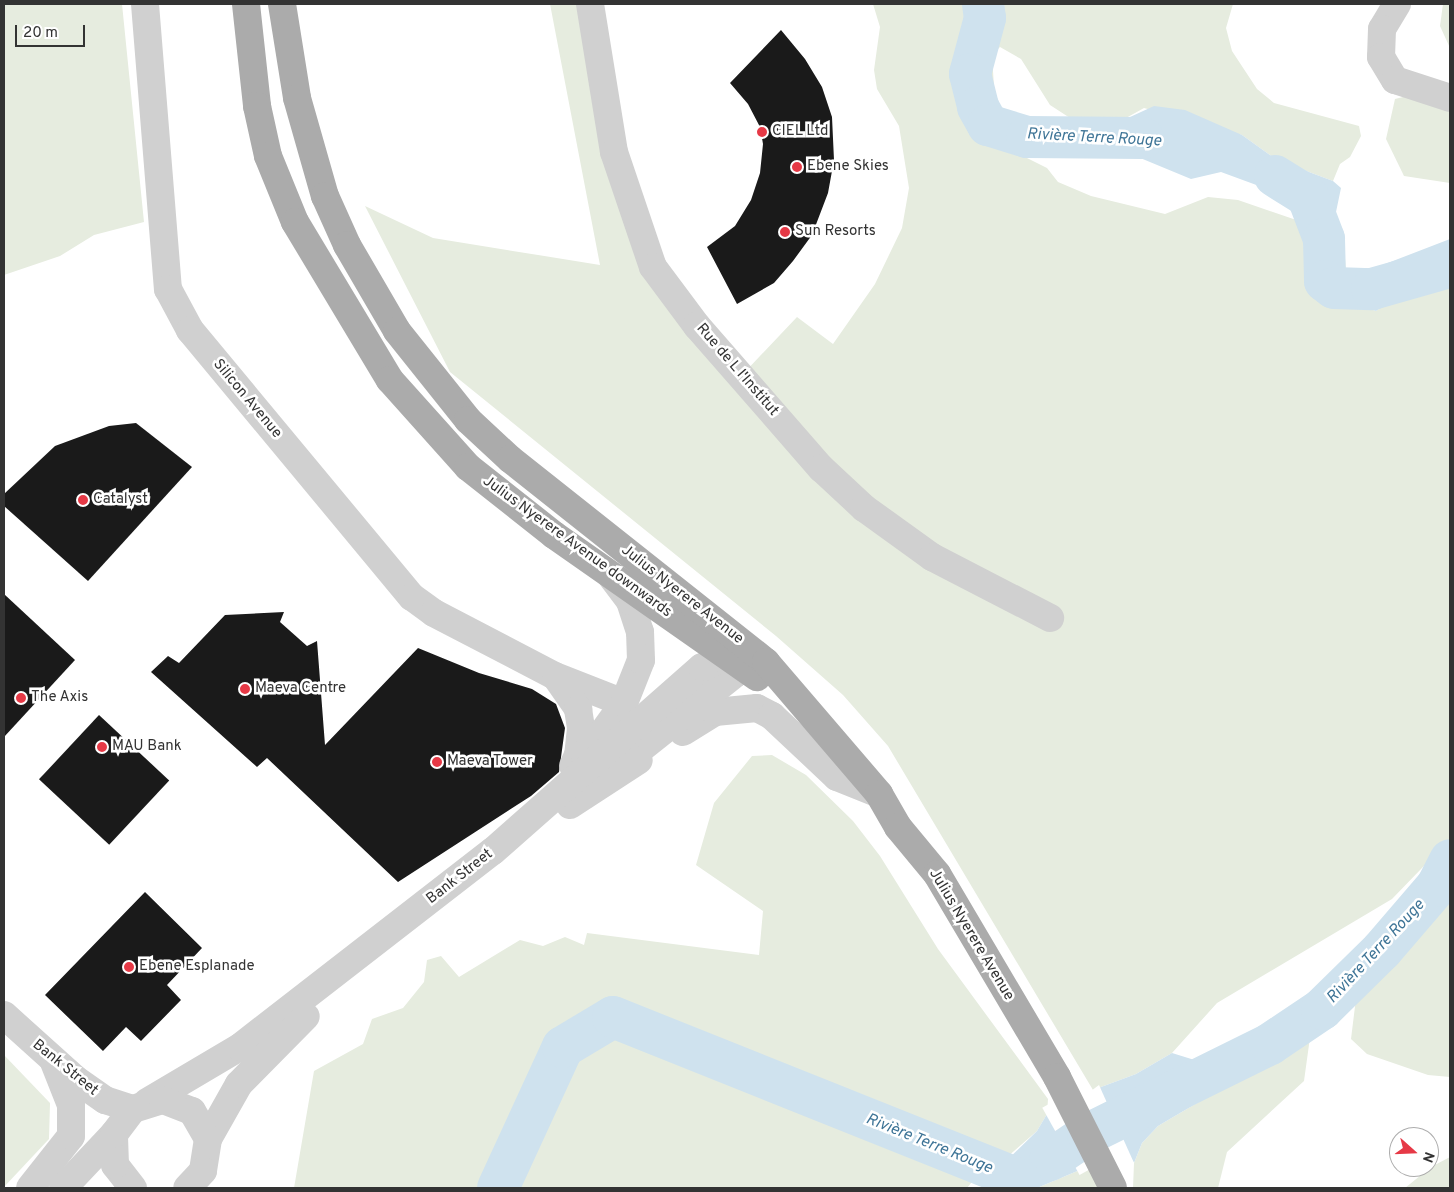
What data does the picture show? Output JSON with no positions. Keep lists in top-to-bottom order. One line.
{"streets":{"main road":["Julius Nyerere Avenue downwards","Julius Nyerere Avenue"],"street":["Rue de L l'Institut","Silicon Avenue","Bank Street"]},"crossings":[["Julius Nyerere Avenue downwards","Julius Nyerere Avenue"],["Julius Nyerere Avenue","Bank Street"]],"water":["Rivière Terre Rouge"],"places":["CIEL Ltd","Ebene Skies","Sun Resorts","Catalyst","Maeva Centre","The Axis","MAU Bank","Maeva Tower","Ebene Esplanade"],"scale_bar":"20 m","north":"right"}
